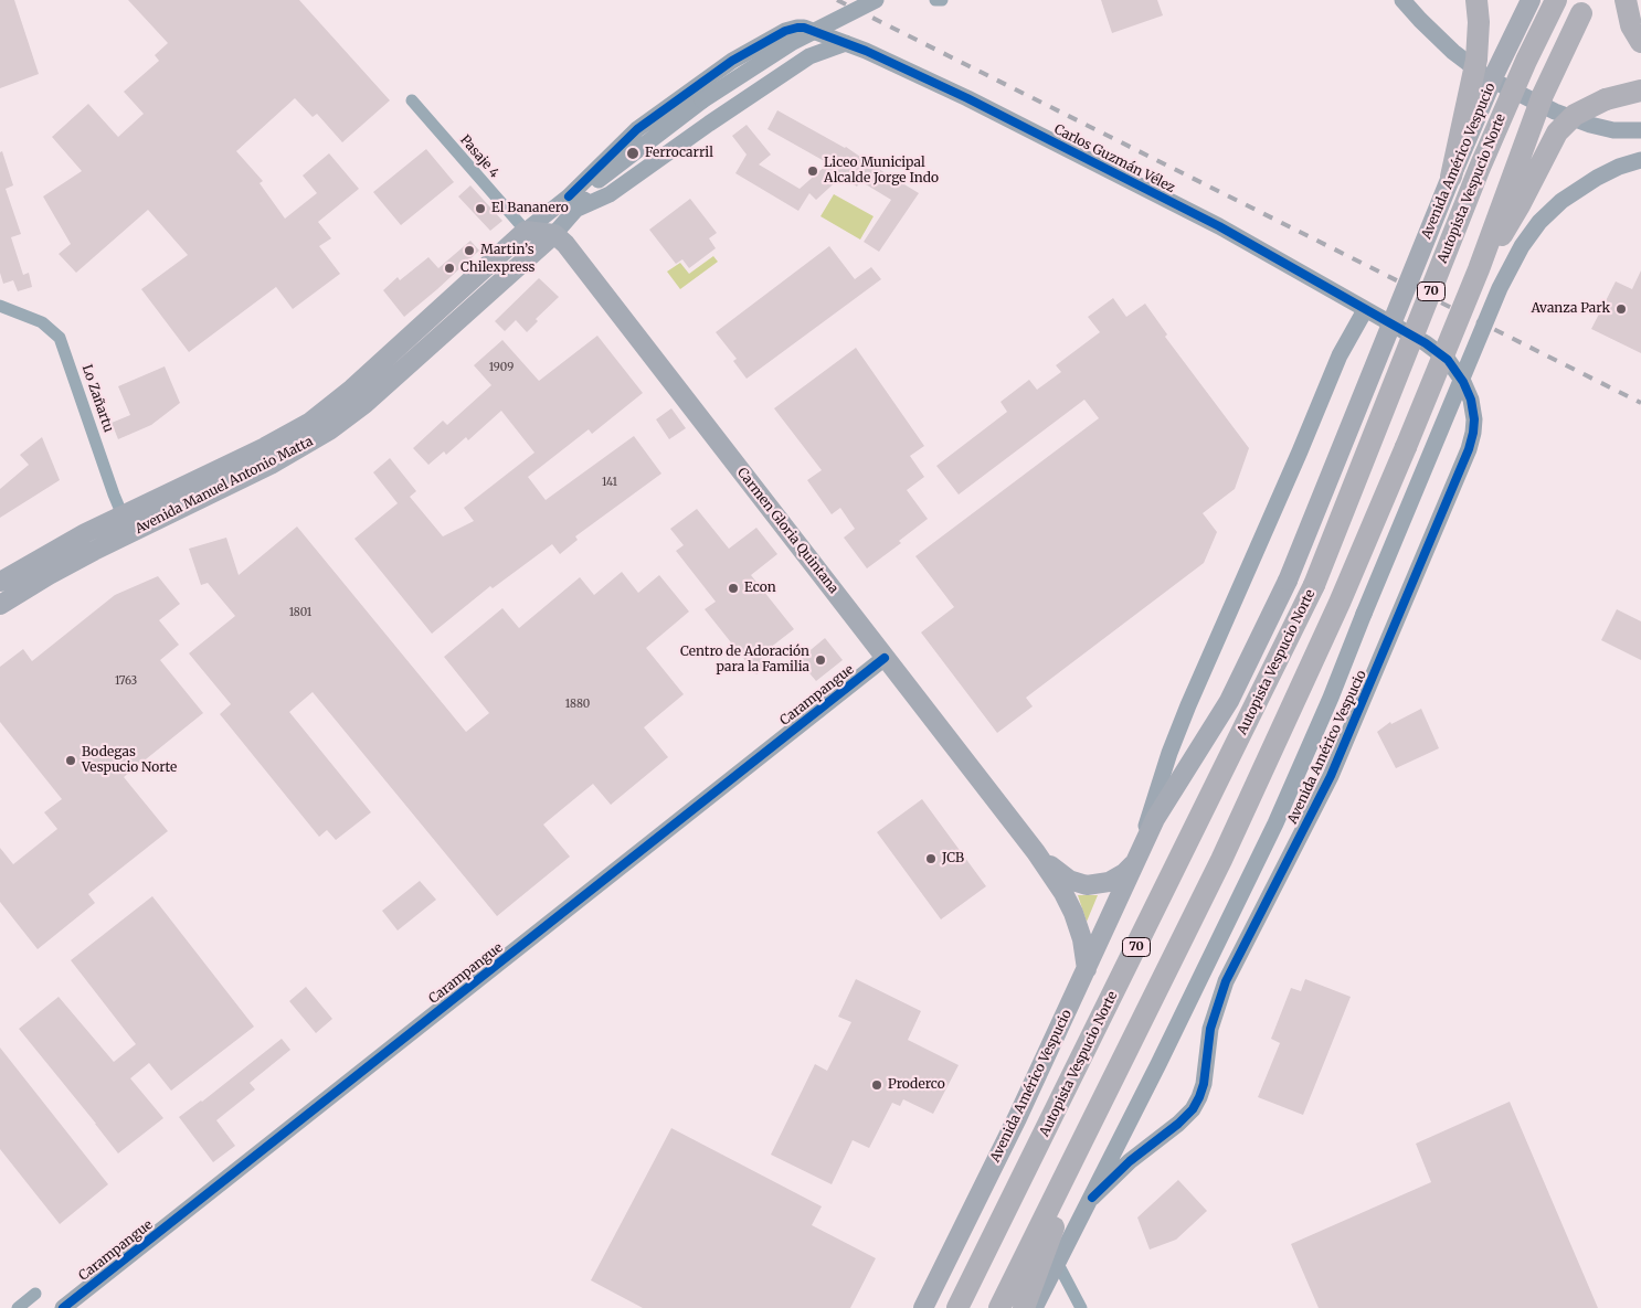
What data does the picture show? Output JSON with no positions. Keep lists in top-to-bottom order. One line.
{"streets":{"highway":["Autopista Vespucio Norte","70"],"main road":["Avenida Américo Vespucio","Avenida Manuel Antonio Matta","Carmen Gloria Quintana"],"street":["Pasaje 4","Carlos Guzmán Vélez","Lo Zañartu","Carampangue"]},"crossings":[["Pasaje 4","Avenida Manuel Antonio Matta"],["Carlos Guzmán Vélez","Avenida Américo Vespucio"],["Carlos Guzmán Vélez","Avenida Manuel Antonio Matta"],["Avenida Américo Vespucio","Carmen Gloria Quintana"],["Lo Zañartu","Avenida Manuel Antonio Matta"],["Avenida Manuel Antonio Matta","Carmen Gloria Quintana"],["Carmen Gloria Quintana","Carampangue"]],"places":["Ferrocarril","Liceo Municipal Alcalde Jorge Indo","El Bananero","Martin’s","Chilexpress","Avanza Park","Econ","Centro de Adoración para la Familia","Bodegas Vespucio Norte","JCB","Proderco"],"house_numbers":["1909","141","1801","1763","1880"]}
